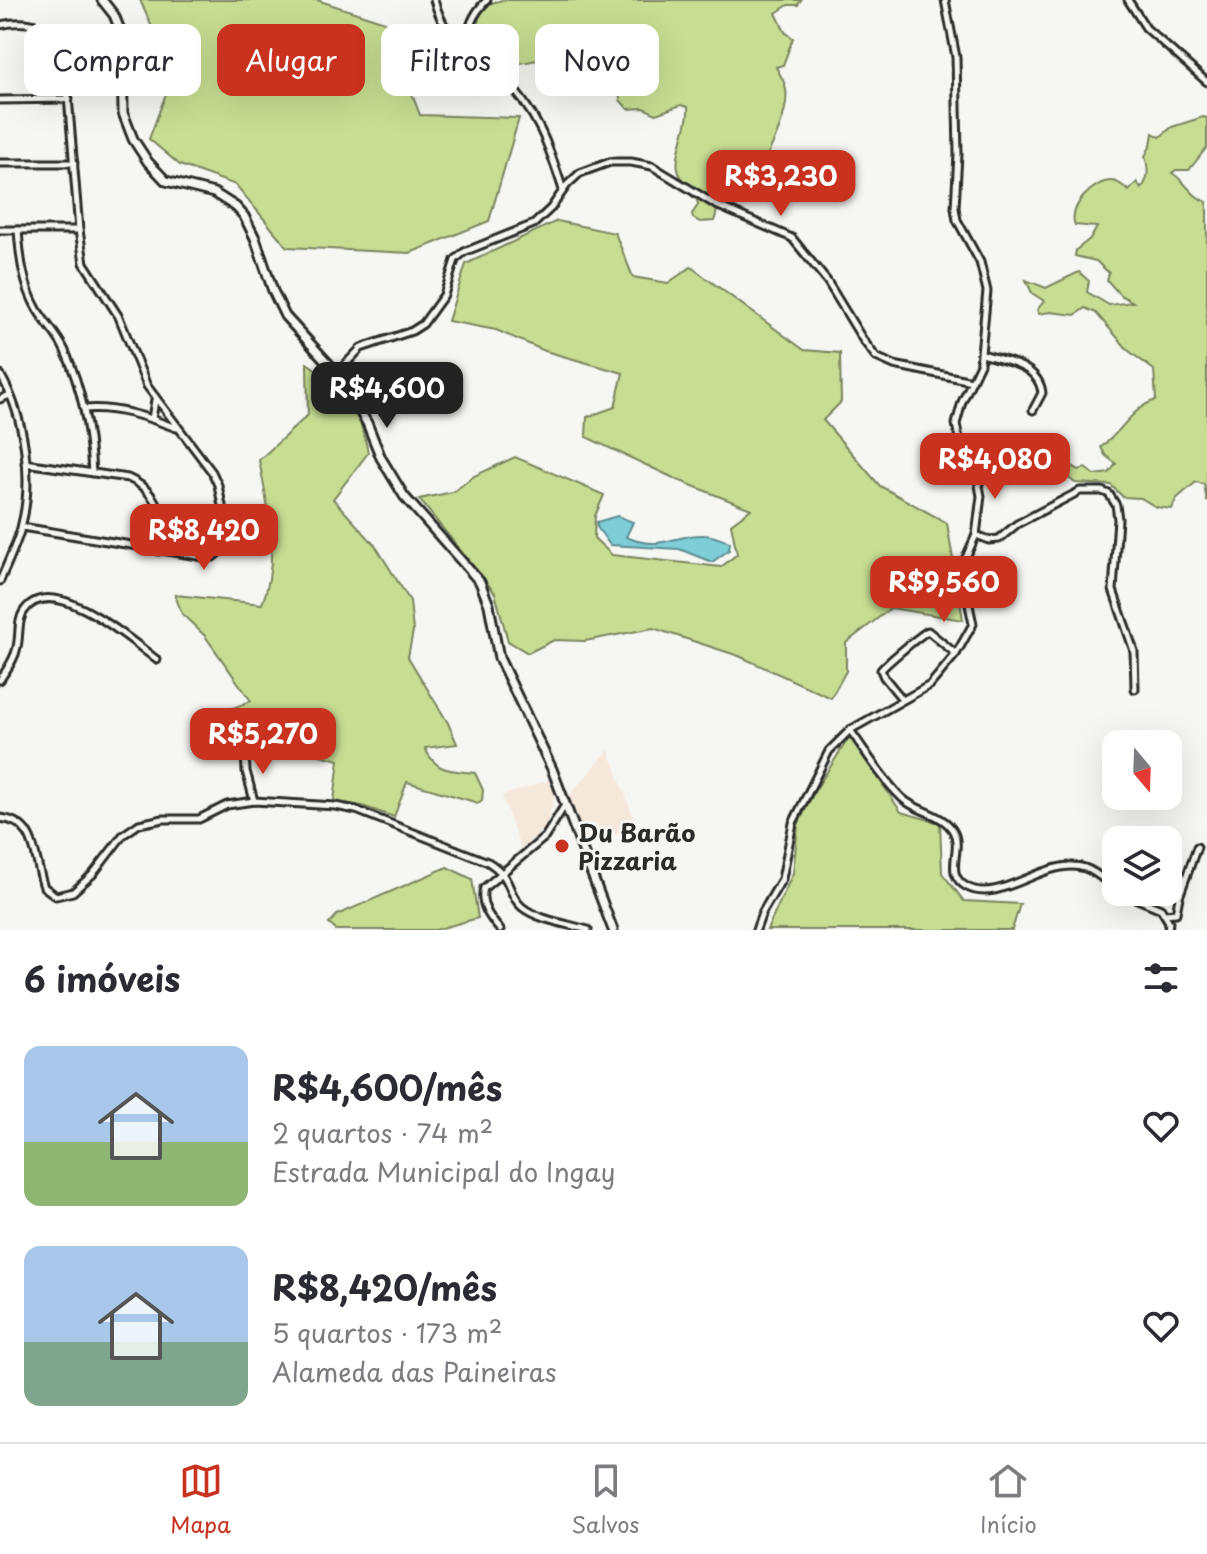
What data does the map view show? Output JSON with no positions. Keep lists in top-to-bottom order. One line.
{"places":["Du Barão Pizzaria"],"north":"bottom","page":{"chip":["Comprar","Alugar","Filtros","Novo"],"price":["R$3,230","R$4,600","R$4,080","R$8,420","R$9,560","R$5,270"],"heading":"6 imóveis","list":[{"name":"R$4,600/mês","note":"2 quartos · 74 m² · Estrada Municipal do Ingay"},{"name":"R$8,420/mês","note":"5 quartos · 173 m² · Alameda das Paineiras"}],"tabs":["Mapa","Salvos","Início"]}}
